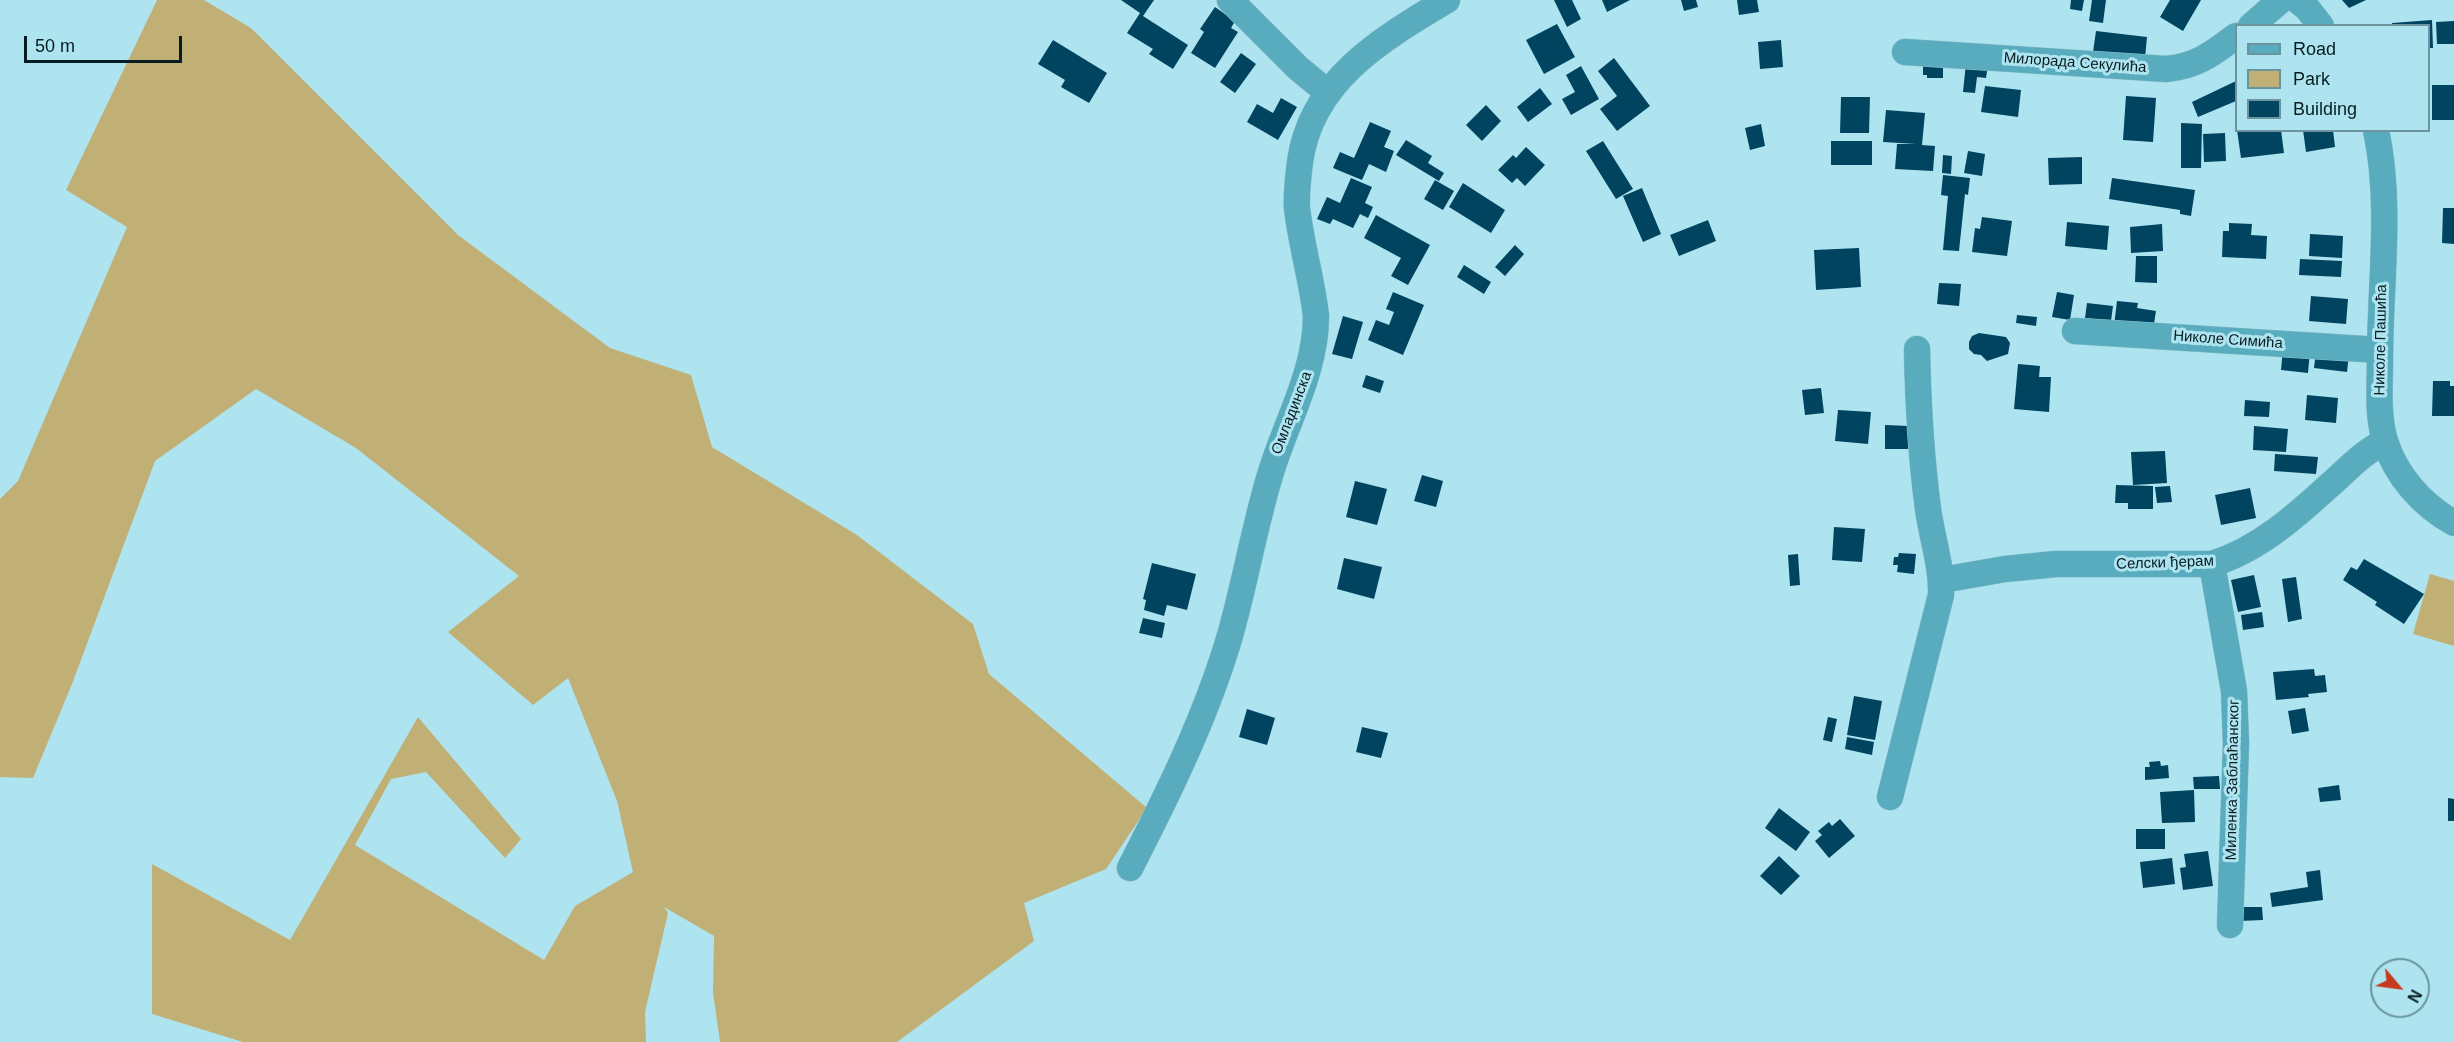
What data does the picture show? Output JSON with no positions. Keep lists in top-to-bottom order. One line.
{"streets":{"street":["Милорада Секулића","Николе Симића","Николе Пашића","Омладинска","Селски ђерам","Миленка Заблаћанског"]},"crossings":[["Николе Симића","Николе Пашића"],["Николе Пашића","Селски ђерам"],["Селски ђерам","Миленка Заблаћанског"]],"legend":["Road","Park","Building"],"scale_bar":"50 m","north":"bottom right"}
